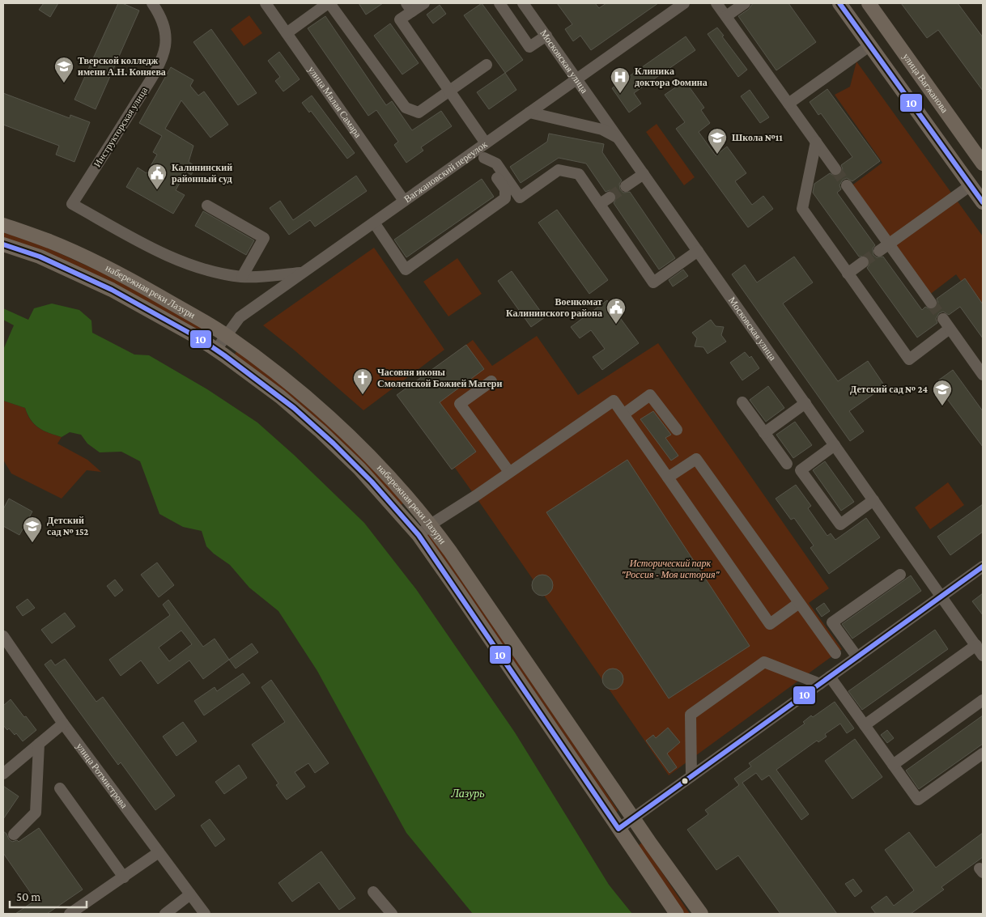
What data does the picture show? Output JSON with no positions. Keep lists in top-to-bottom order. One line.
{"streets":{"main road":["улица Вагжанова","набережная реки Лазури"],"street":["Московская улица","улица Малая Самара","Инструкторская улица","Вагжановский переулок","улица Ротмистрова"]},"crossings":[["Московская улица","Вагжановский переулок"],["улица Малая Самара","Вагжановский переулок"],["Вагжановский переулок","набережная реки Лазури"]],"water":["Лазурь"],"parks":["Исторический парк \"Россия - Моя история\""],"places":{"school or university":["Тверской колледж имени А.Н. Коняева","Школа №11","Детский сад № 24","Детский сад № 152"],"hospital":["Клиника доктора Фомина"],"public building":["Калининский районный суд","Военкомат Калининского района"],"church":["Часовня иконы Смоленской Божией Матери"]},"lines":["transit line 10"],"scale_bar":"50 m"}
